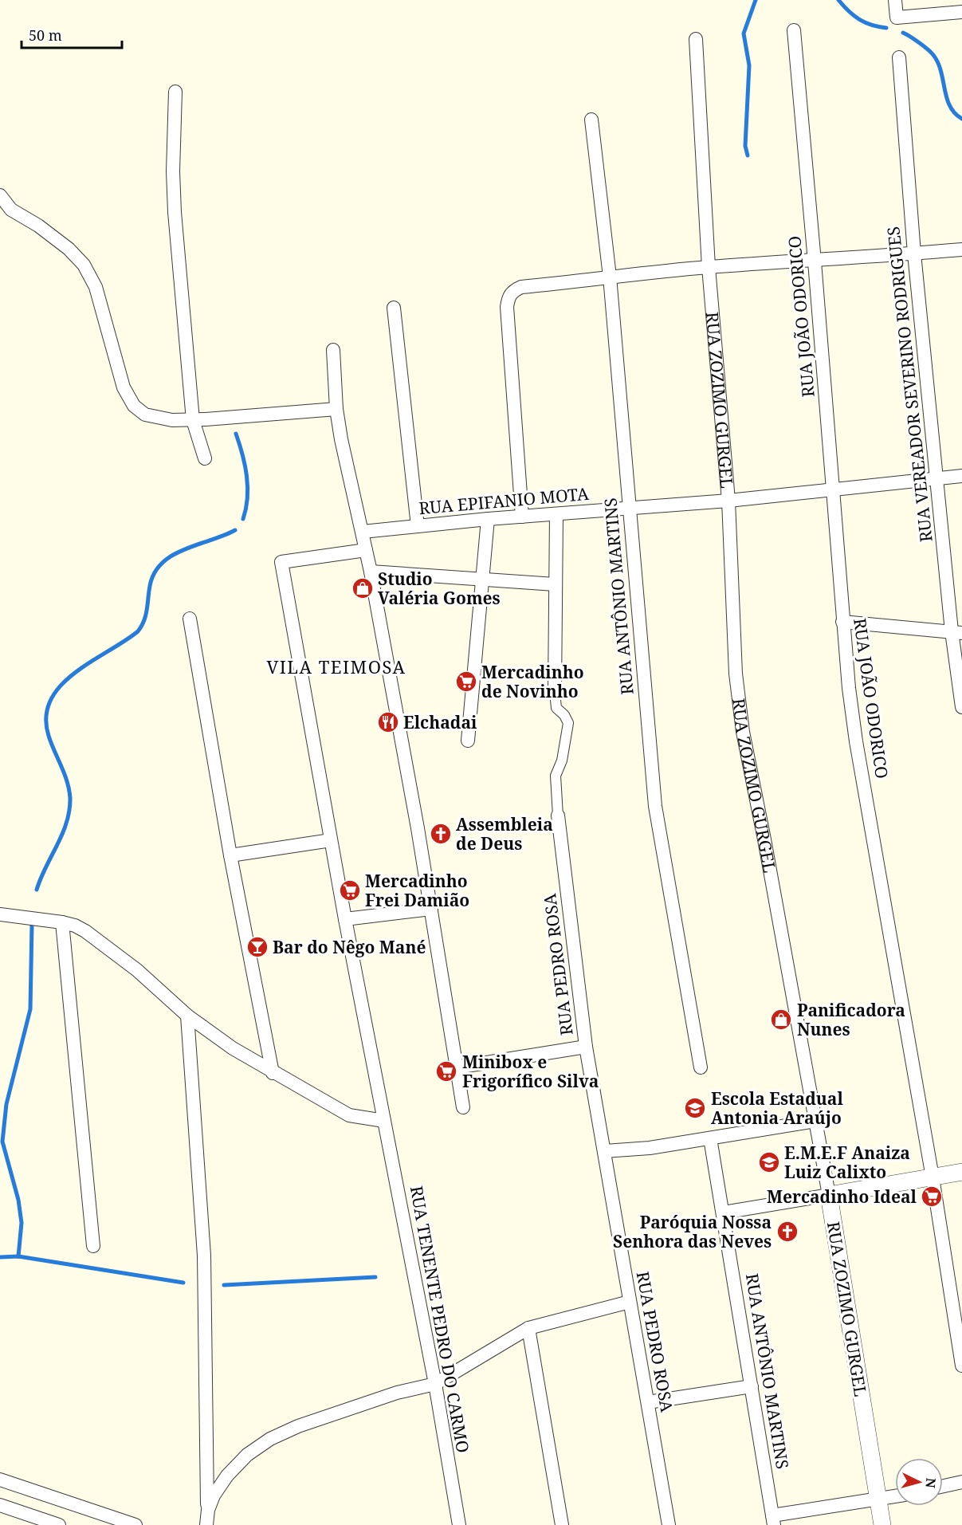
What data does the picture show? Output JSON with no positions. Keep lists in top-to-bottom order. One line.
{"streets":{"street":["RUA JOÃO ODORICO","RUA VEREADOR SEVERINO RODRIGUES","RUA ZOZIMO GURGEL","RUA EPIFANIO MOTA","RUA ANTÔNIO MARTINS","RUA PEDRO ROSA","RUA TENENTE PEDRO DO CARMO"]},"crossings":[["RUA JOÃO ODORICO","RUA EPIFANIO MOTA"],["RUA VEREADOR SEVERINO RODRIGUES","RUA EPIFANIO MOTA"],["RUA ZOZIMO GURGEL","RUA EPIFANIO MOTA"],["RUA EPIFANIO MOTA","RUA ANTÔNIO MARTINS"],["RUA EPIFANIO MOTA","RUA PEDRO ROSA"]],"districts":["VILA TEIMOSA"],"places":{"shop":["Studio Valéria Gomes","Panificadora Nunes"],"supermarket":["Mercadinho de Novinho","Mercadinho Frei Damião","Minibox e Frigorífico Silva","Mercadinho Ideal"],"restaurant":["Elchadai"],"church":["Assembleia de Deus","Paróquia Nossa Senhora das Neves"],"bar":["Bar do Nêgo Mané"],"school or university":["Escola Estadual Antonia Araújo","E.M.E.F Anaiza Luiz Calixto"]},"scale_bar":"50 m","north":"right"}
